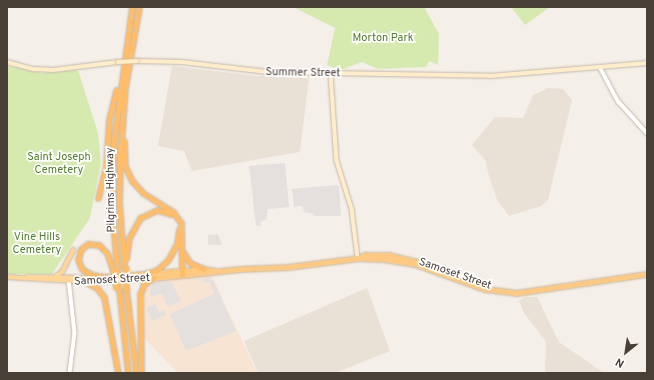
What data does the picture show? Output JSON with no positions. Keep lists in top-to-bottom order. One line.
{"streets":{"highway":["Pilgrims Highway","Samoset Street"],"main road":["Summer Street"]},"parks":["Morton Park","Saint Joseph Cemetery","Vine Hills Cemetery"],"north":"bottom left"}
